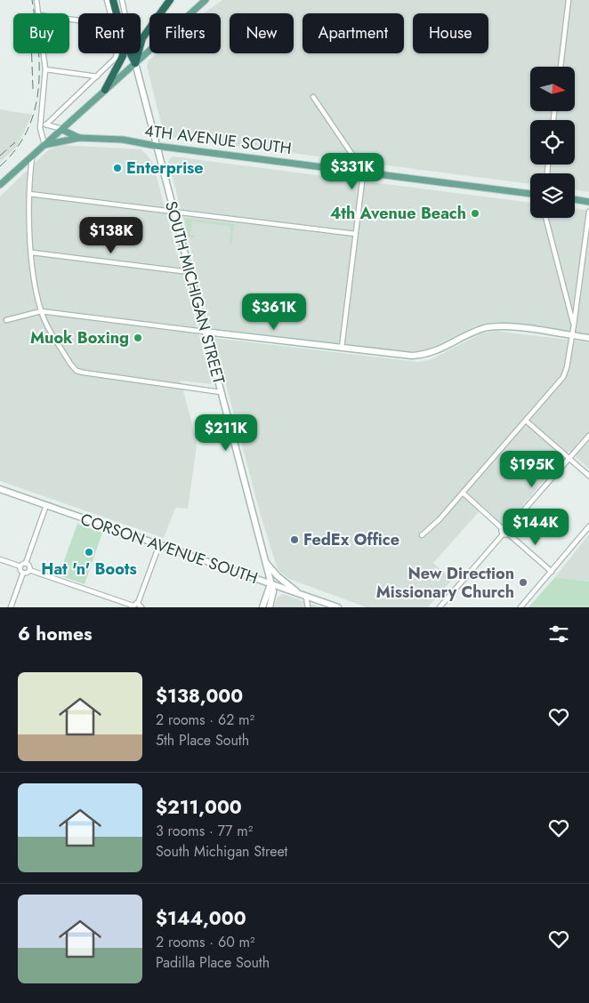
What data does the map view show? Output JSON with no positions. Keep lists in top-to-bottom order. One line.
{"streets":{"main road":["4TH AVENUE SOUTH"],"street":["SOUTH MICHIGAN STREET","CORSON AVENUE SOUTH"]},"crossings":[["4TH AVENUE SOUTH","SOUTH MICHIGAN STREET"],["SOUTH MICHIGAN STREET","CORSON AVENUE SOUTH"]],"places":["Enterprise","4th Avenue Beach","Muok Boxing","FedEx Office","Hat 'n' Boots","New Direction Missionary Church"],"north":"right","page":{"chip":["Buy","Rent","Filters","New","Apartment","House"],"price":["$331K","$138K","$361K","$211K","$195K","$144K"],"heading":"6 homes","list":[{"name":"$138,000","note":"2 rooms · 62 m² · 5th Place South"},{"name":"$211,000","note":"3 rooms · 77 m² · South Michigan Street"},{"name":"$144,000","note":"2 rooms · 60 m² · Padilla Place South"}]}}
